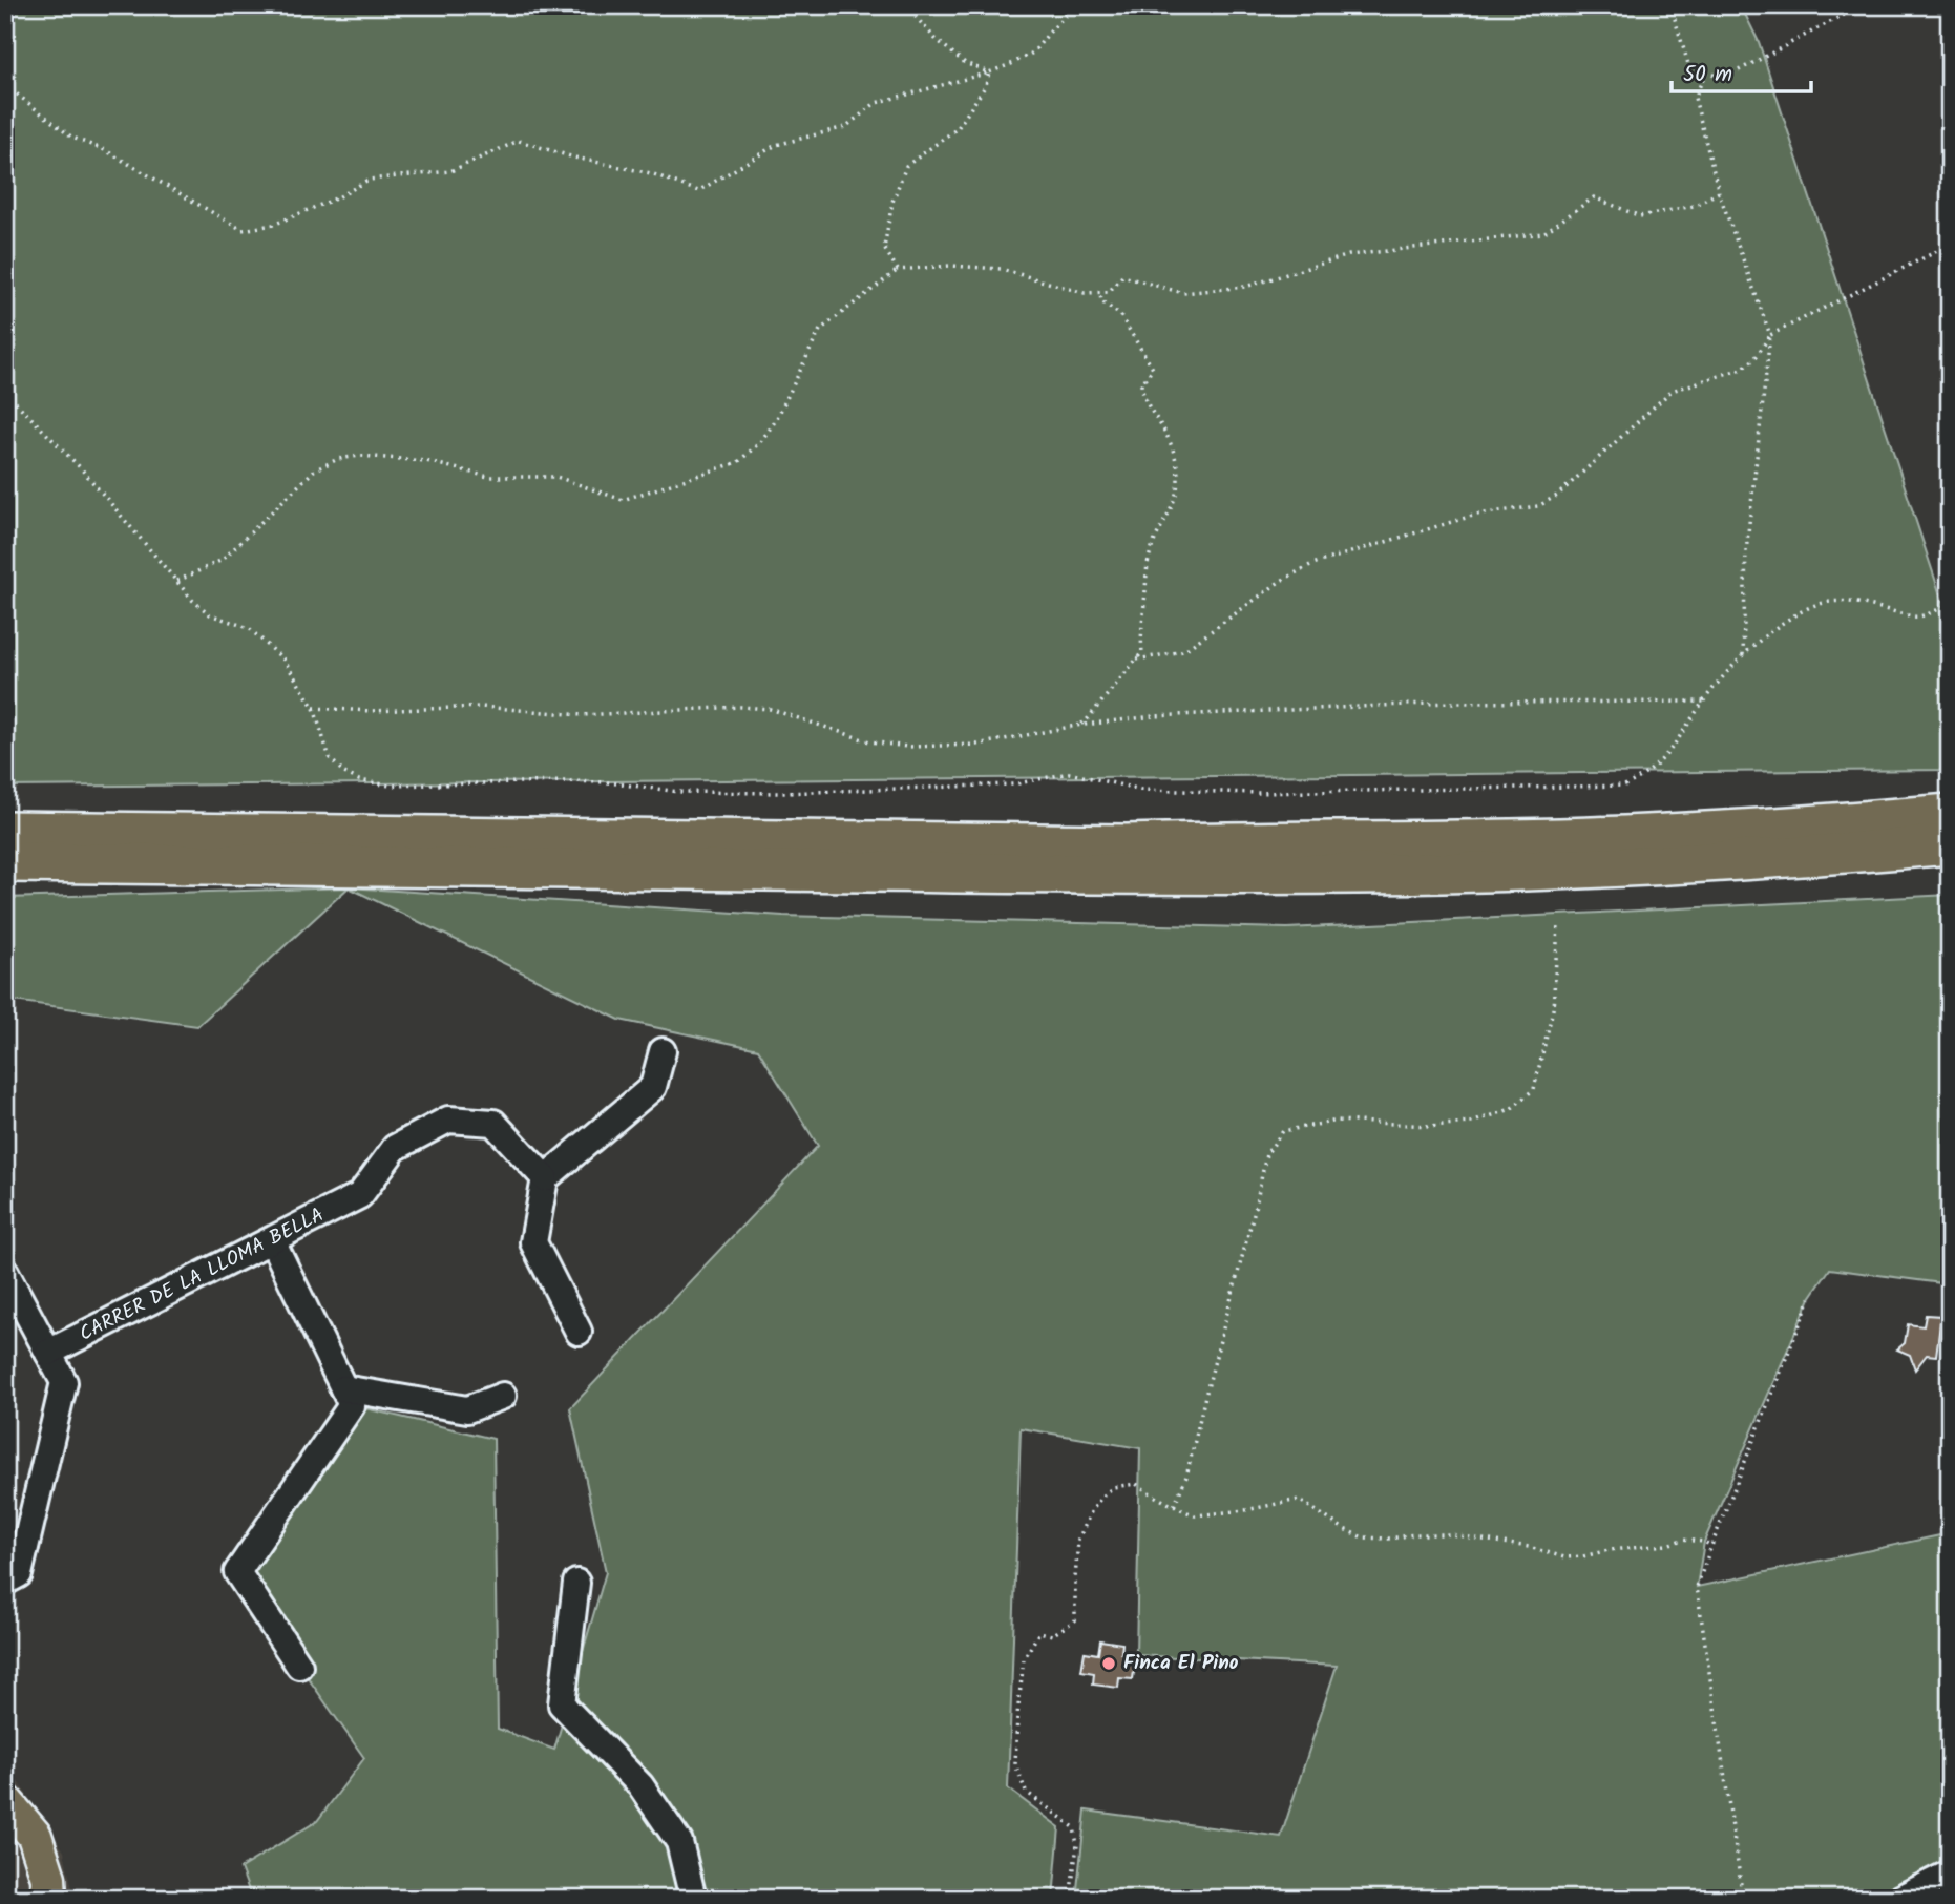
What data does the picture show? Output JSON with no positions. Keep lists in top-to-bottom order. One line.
{"streets":{"street":["CARRER DE LA LLOMA BELLA"]},"places":["Finca El Pino"],"scale_bar":"50 m"}
